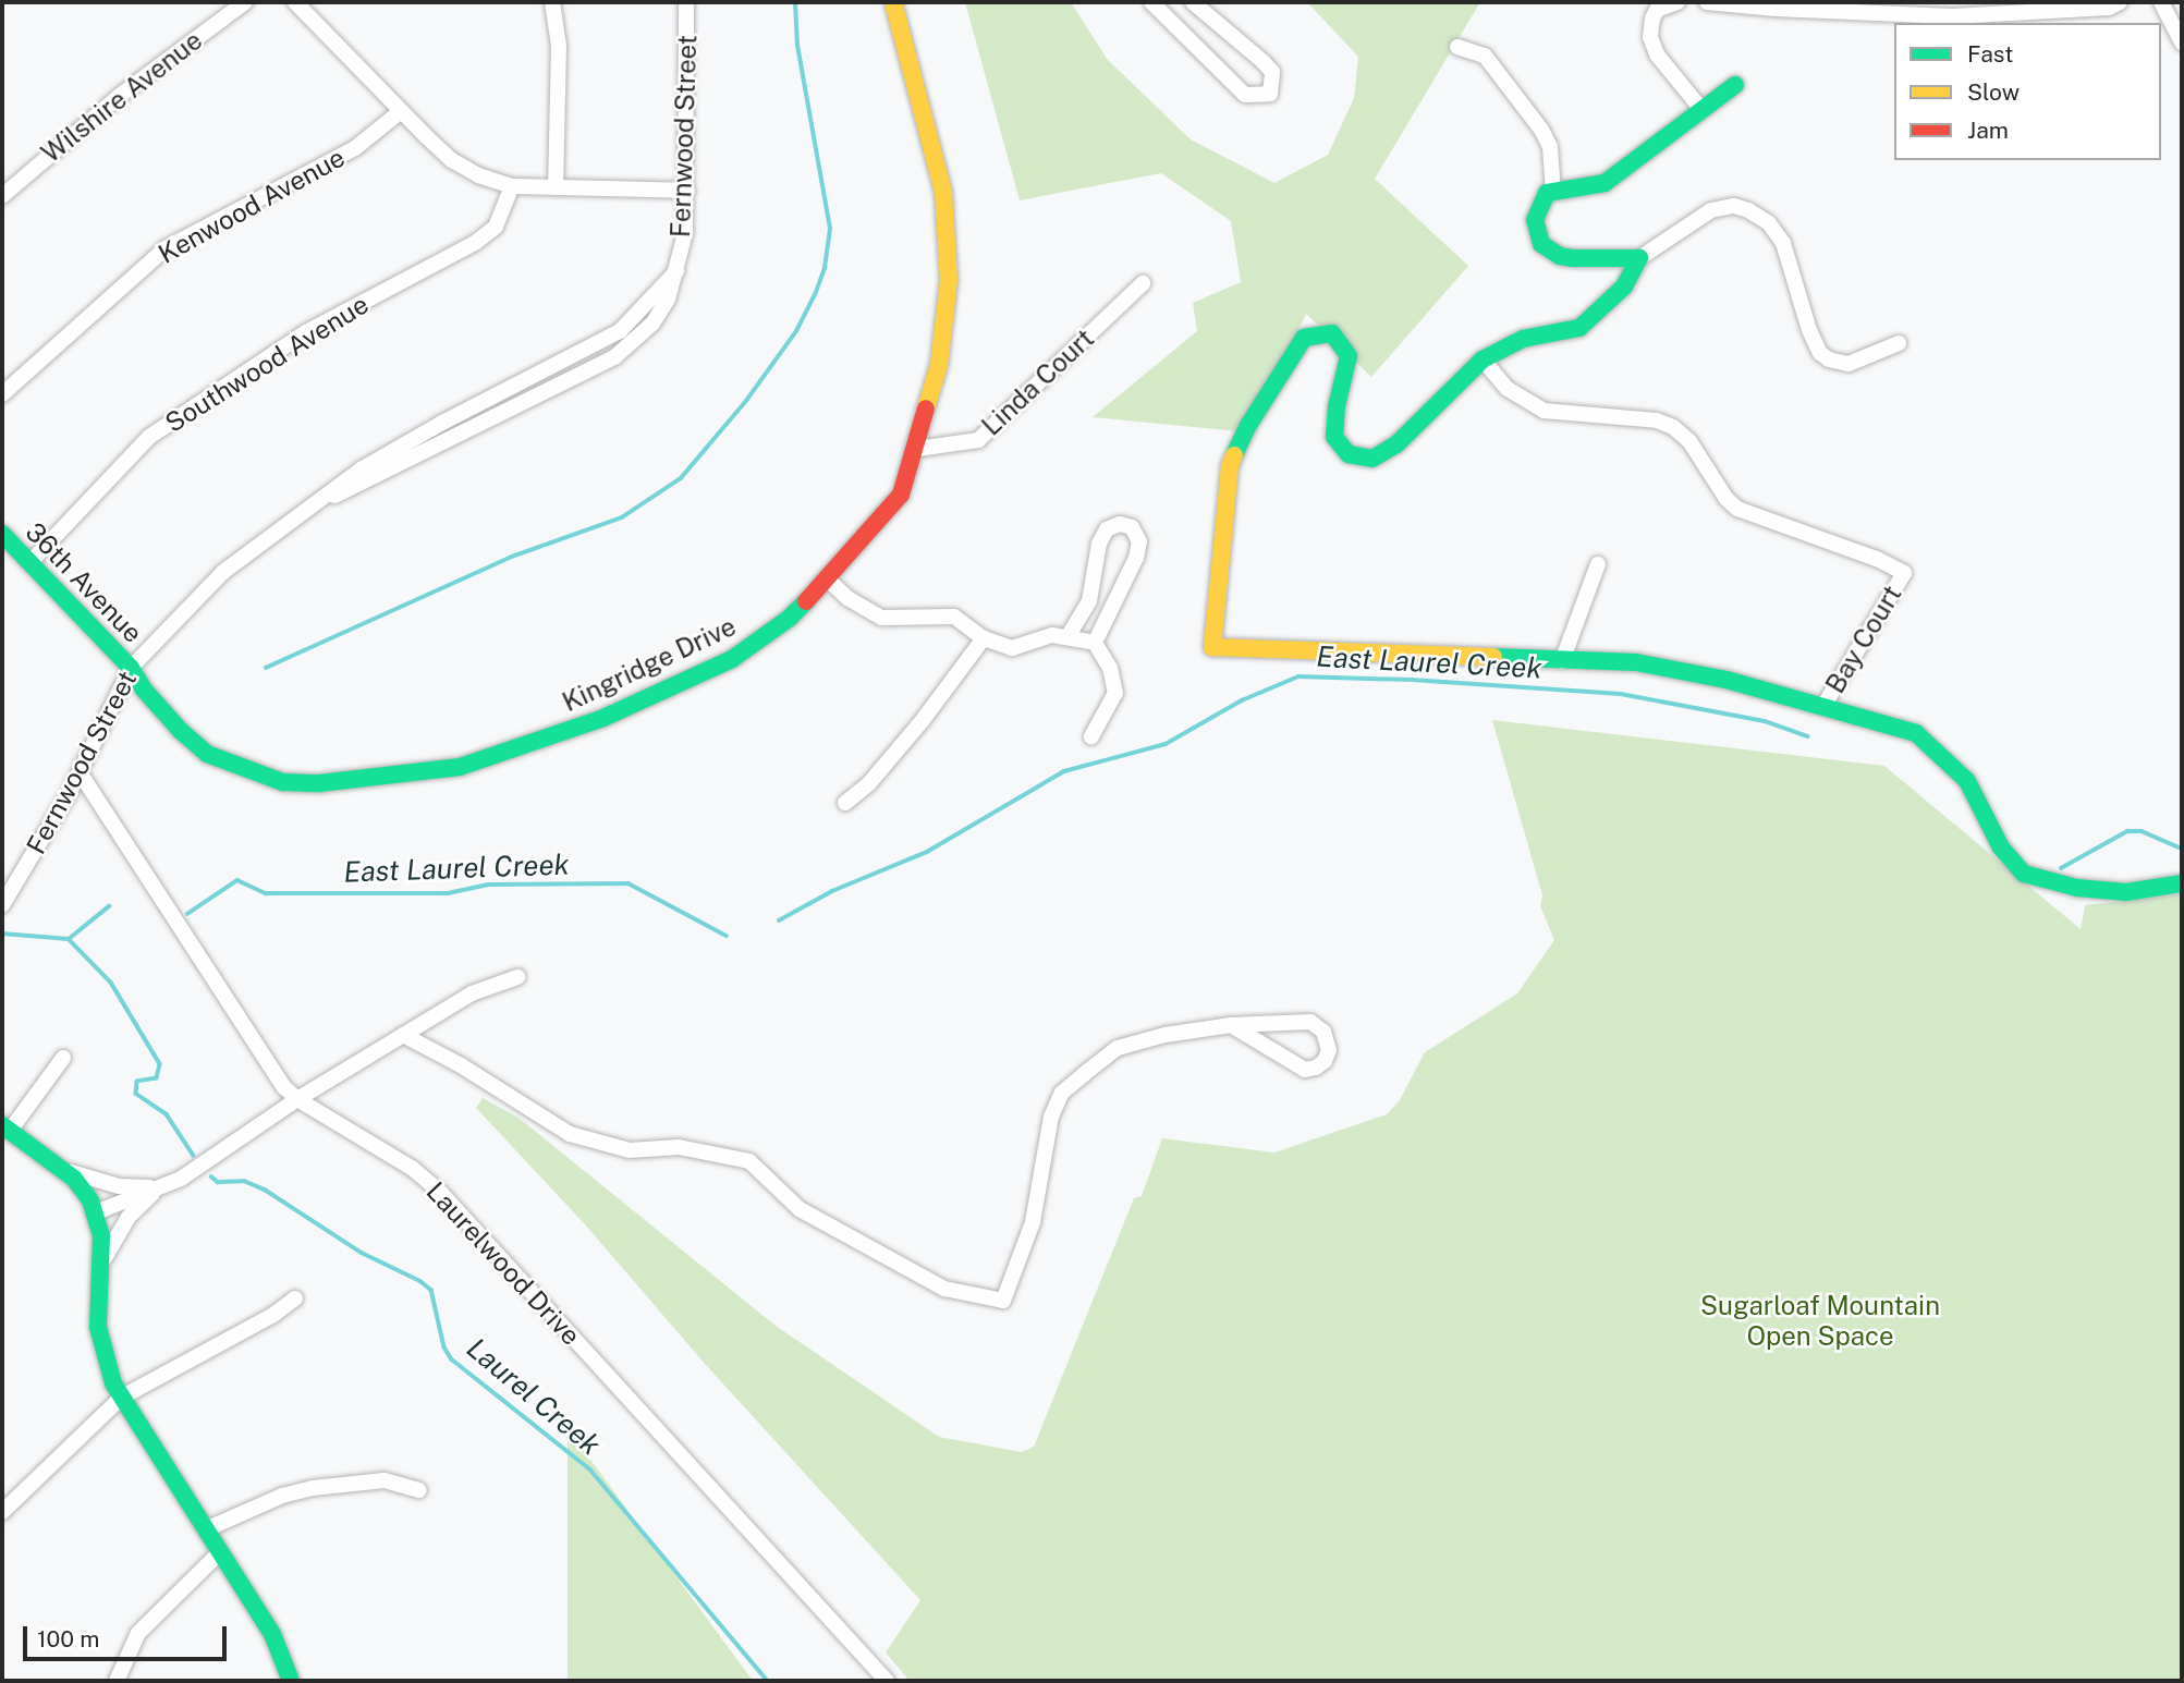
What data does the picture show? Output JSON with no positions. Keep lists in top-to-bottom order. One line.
{"streets":{"street":["Wilshire Avenue","Fernwood Street","Kenwood Avenue","Southwood Avenue","Linda Court","36th Avenue","Bay Court","Kingridge Drive","Laurelwood Drive"]},"crossings":[["Fernwood Street","36th Avenue"],["Fernwood Street","Kingridge Drive"],["Fernwood Street","Laurelwood Drive"],["Southwood Avenue","36th Avenue"],["Linda Court","Kingridge Drive"],["36th Avenue","Kingridge Drive"]],"water":["East Laurel Creek","Laurel Creek"],"parks":["Sugarloaf Mountain Open Space"],"legend":["Fast","Slow","Jam"],"scale_bar":"100 m"}
